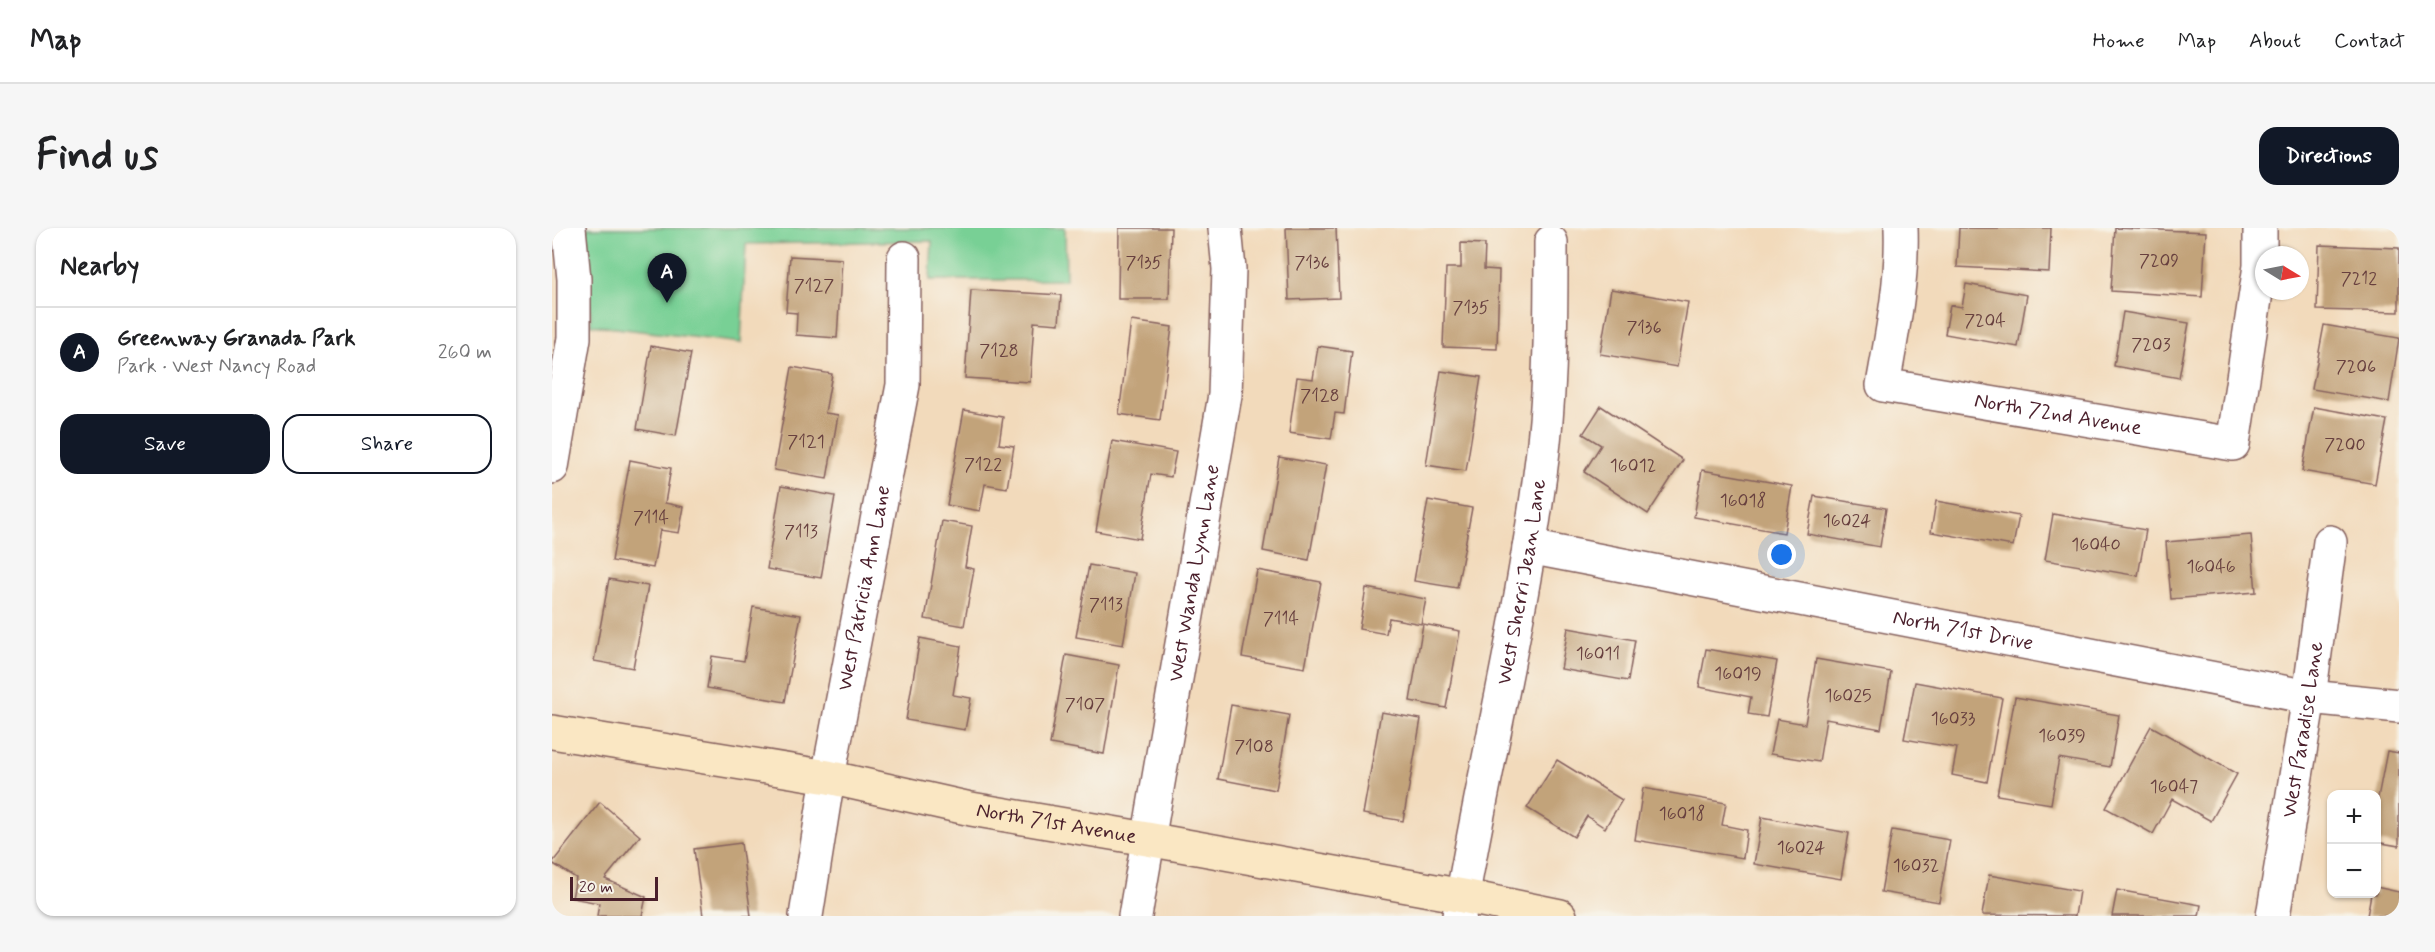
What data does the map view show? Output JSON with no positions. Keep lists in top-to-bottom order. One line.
{"streets":{"street":["North 72nd Avenue","West Wanda Lynn Lane","West Sherri Jean Lane","West Patricia Ann Lane","North 71st Drive","West Paradise Lane","North 71st Avenue"]},"crossings":[["West Wanda Lynn Lane","North 71st Avenue"],["West Sherri Jean Lane","North 71st Drive"],["West Sherri Jean Lane","North 71st Avenue"],["West Patricia Ann Lane","North 71st Avenue"],["North 71st Drive","West Paradise Lane"]],"house_numbers":["7209","7135","7136","7212","7127","7135","7204","7136","7203","7128","7206","7128","7121","7200","7122","16012","16018","7114","16024","7113","16040","16046","7113","7114","16011","16019","16025","7107","16033","16039","7108","16047","16018","16024","16032"],"scale_bar":"20 m","north":"right","page":{"header":"Map","nav":["Home","Map","About","Contact"],"buttons":["Directions",["Save","Share"]],"title":"Find us","heading":"Nearby","pins":"A","list":[{"mark":"A","name":"Greenway Granada Park","note":"Park · West Nancy Road","value":"260 m"}],"map_buttons":["+","−"],"scale":"20 m"}}
